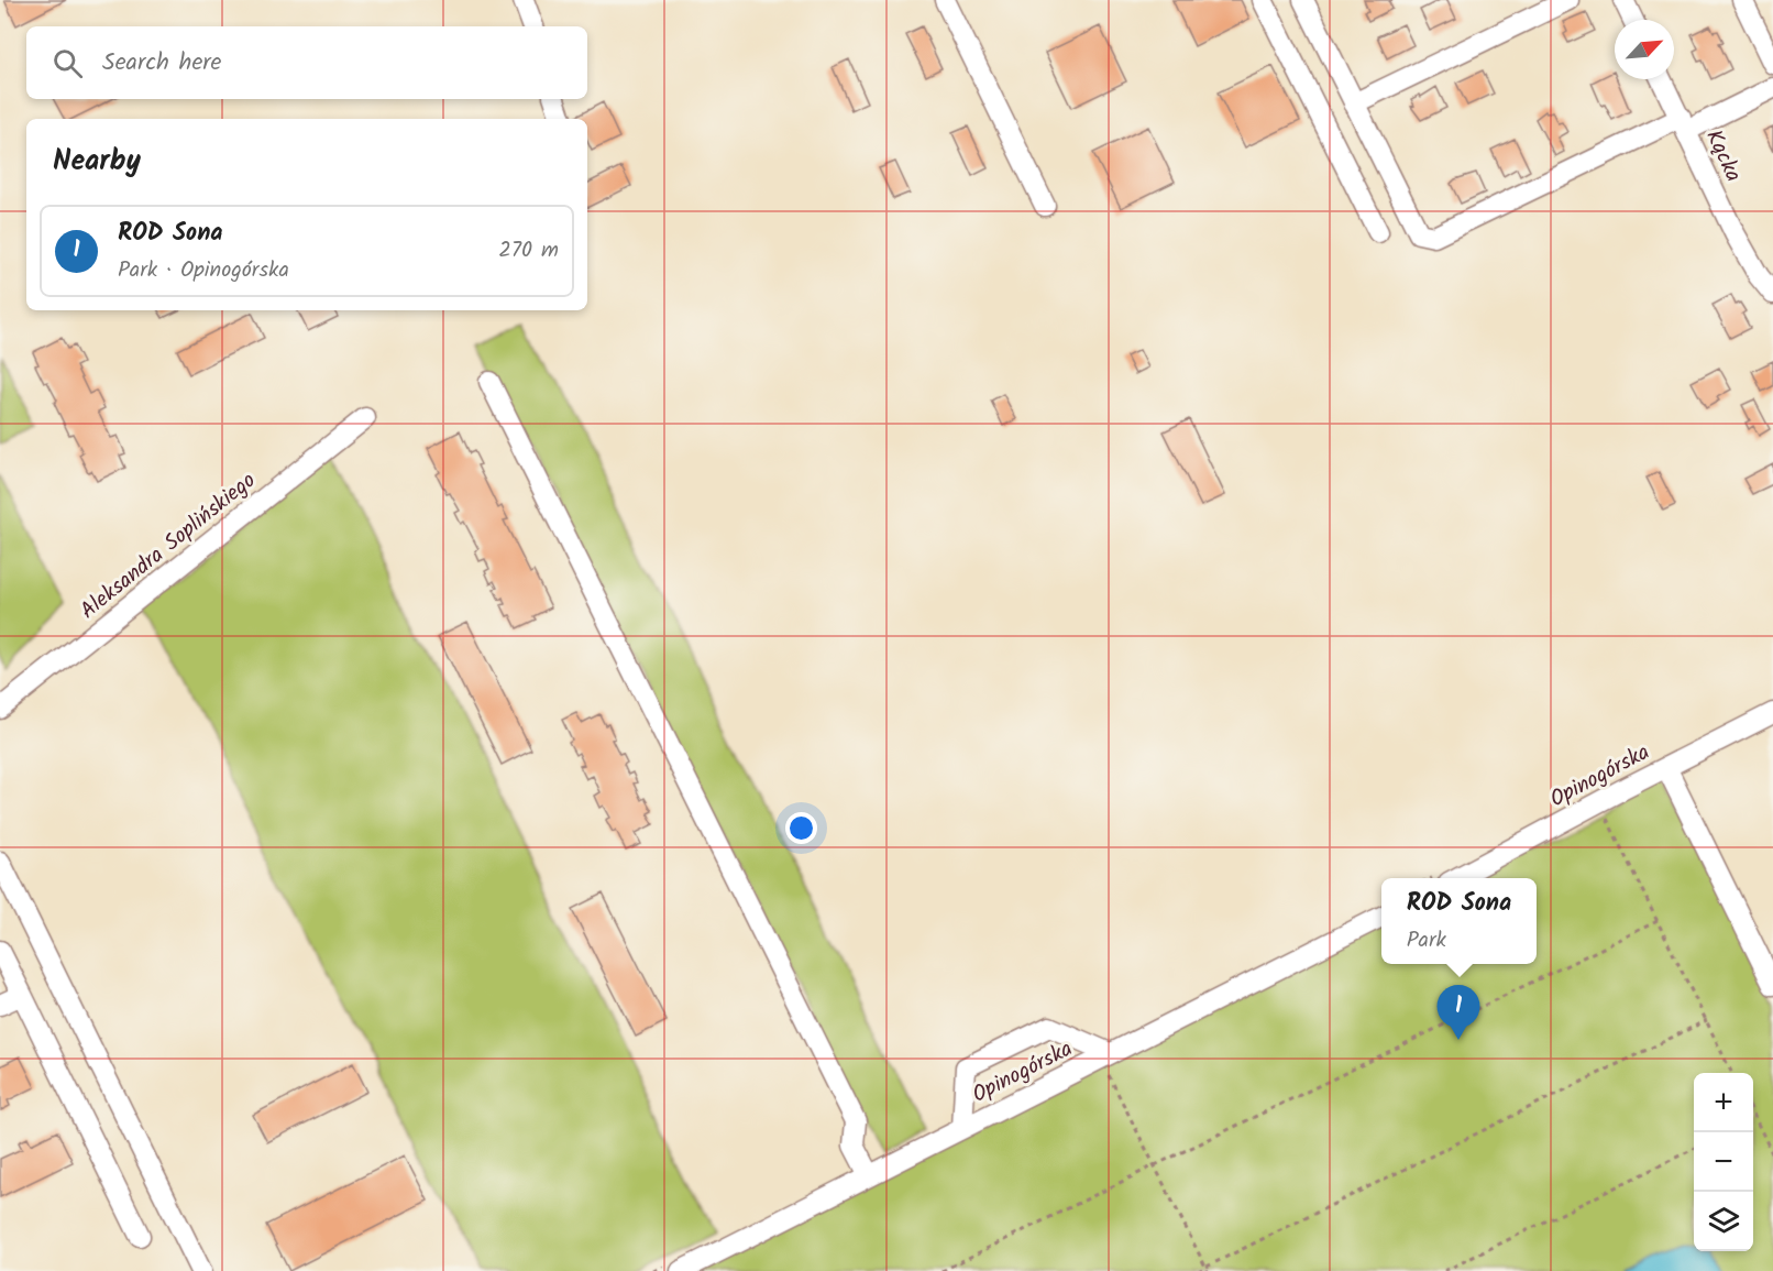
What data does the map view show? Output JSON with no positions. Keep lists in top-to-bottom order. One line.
{"streets":{"street":["Kącka","Aleksandra Soplińskiego","Opinogórska"]},"north":"top right","page":{"search":"Search here","heading":"Nearby","list":[{"mark":"1","name":"ROD Sona","note":"Park · Opinogórska","value":"270 m"}],"popup":["ROD Sona","Park"],"pins":"1","map_buttons":["+","−"]}}
